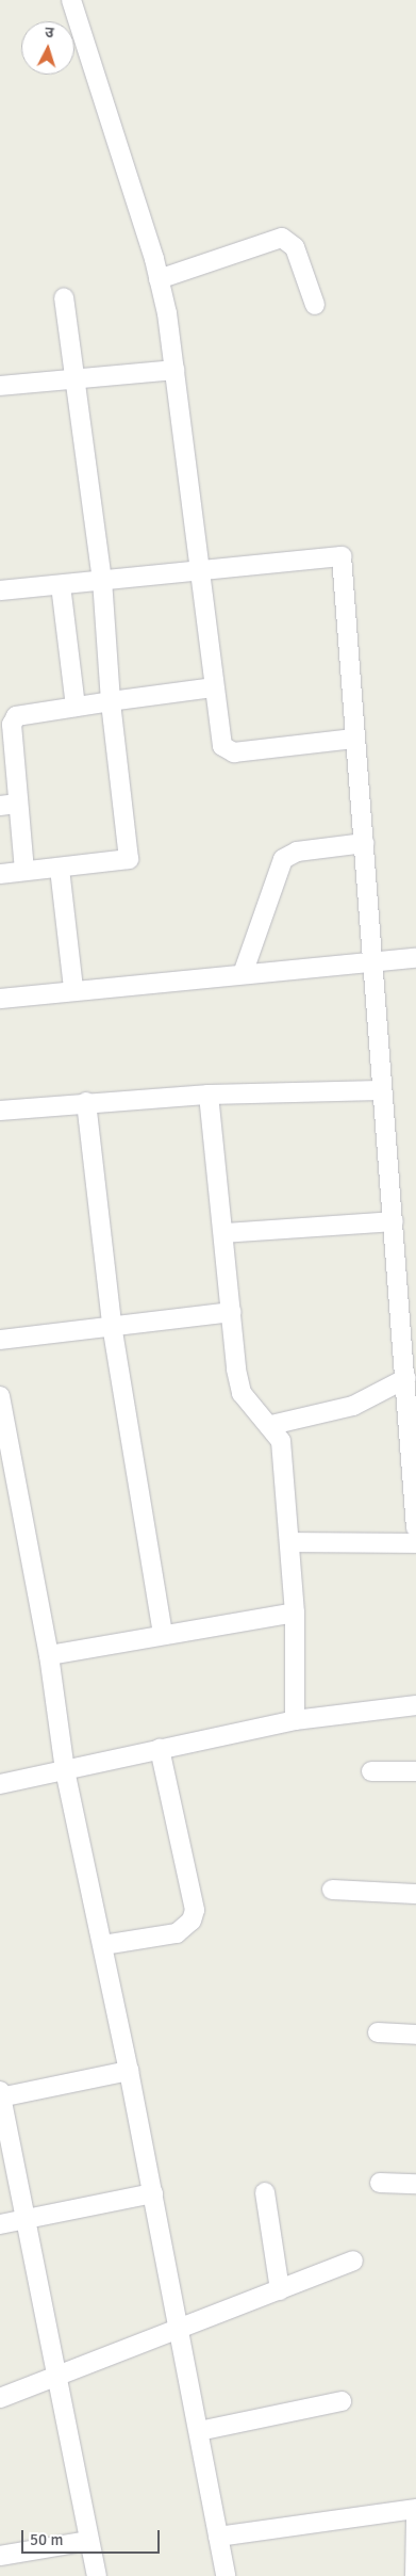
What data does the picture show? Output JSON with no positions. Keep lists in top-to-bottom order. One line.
{"scale_bar":"50 m","north":"top"}
